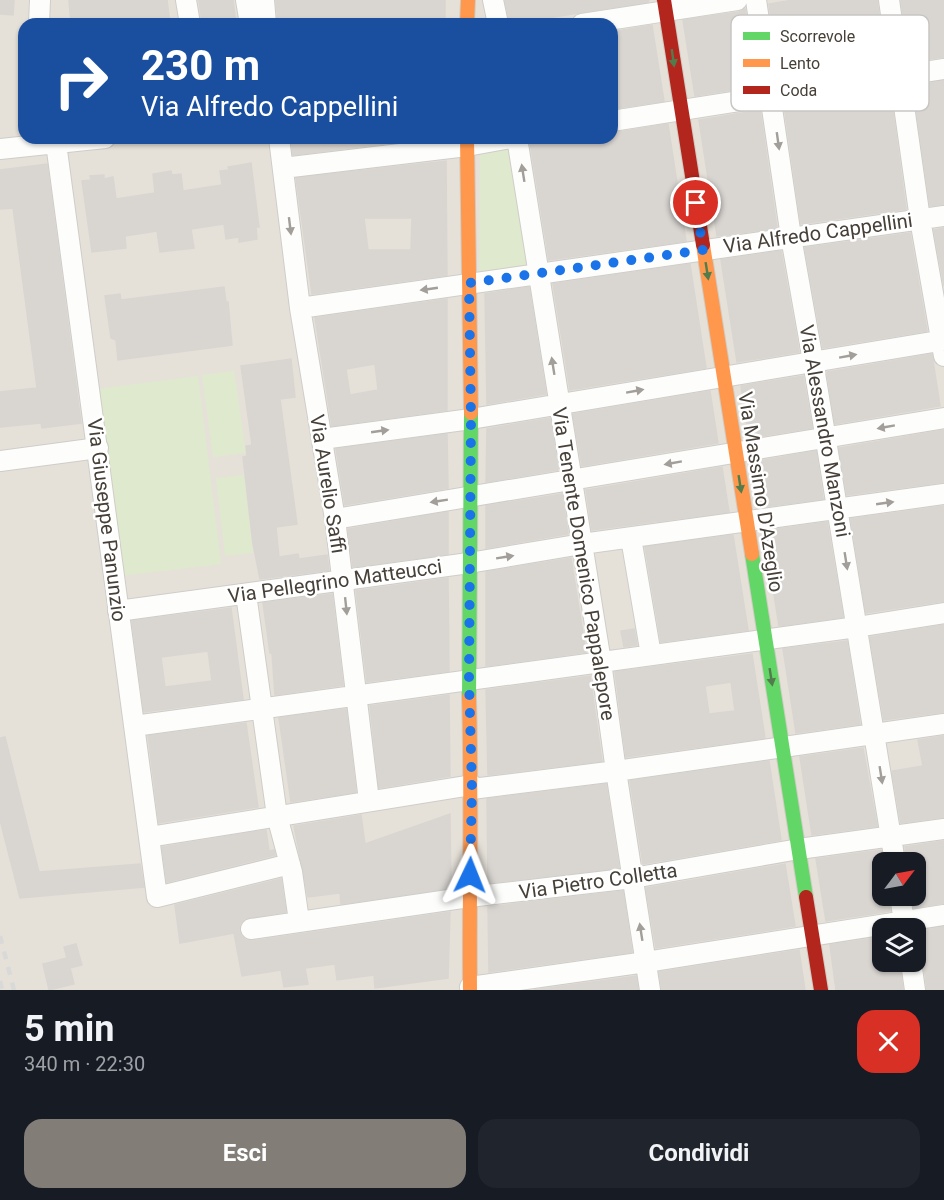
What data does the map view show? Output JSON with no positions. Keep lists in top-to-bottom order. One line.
{"streets":{"street":["Via Alfredo Cappellini","Via Alessandro Manzoni","Via Aurelio Saffi","Via Massimo D'Azeglio","Via Giuseppe Panunzio","Via Tenente Domenico Pappalepore","Via Pellegrino Matteucci","Via Pietro Colletta"]},"crossings":[["Via Alfredo Cappellini","Via Alessandro Manzoni"],["Via Alfredo Cappellini","Via Aurelio Saffi"],["Via Alfredo Cappellini","Via Massimo D'Azeglio"],["Via Alfredo Cappellini","Via Tenente Domenico Pappalepore"],["Via Alessandro Manzoni","Via Pellegrino Matteucci"],["Via Alessandro Manzoni","Via Pietro Colletta"],["Via Aurelio Saffi","Via Pellegrino Matteucci"],["Via Massimo D'Azeglio","Via Pellegrino Matteucci"],["Via Massimo D'Azeglio","Via Pietro Colletta"],["Via Giuseppe Panunzio","Via Pellegrino Matteucci"],["Via Tenente Domenico Pappalepore","Via Pellegrino Matteucci"],["Via Tenente Domenico Pappalepore","Via Pietro Colletta"]],"one_way":["Via Massimo D'Azeglio"],"legend":["Scorrevole","Lento","Coda"],"north":"top right","page":{"turn":["230 m","Via Alfredo Cappellini"],"heading":["5 min","340 m · 22:30"],"buttons":["Esci","Condividi"]}}
